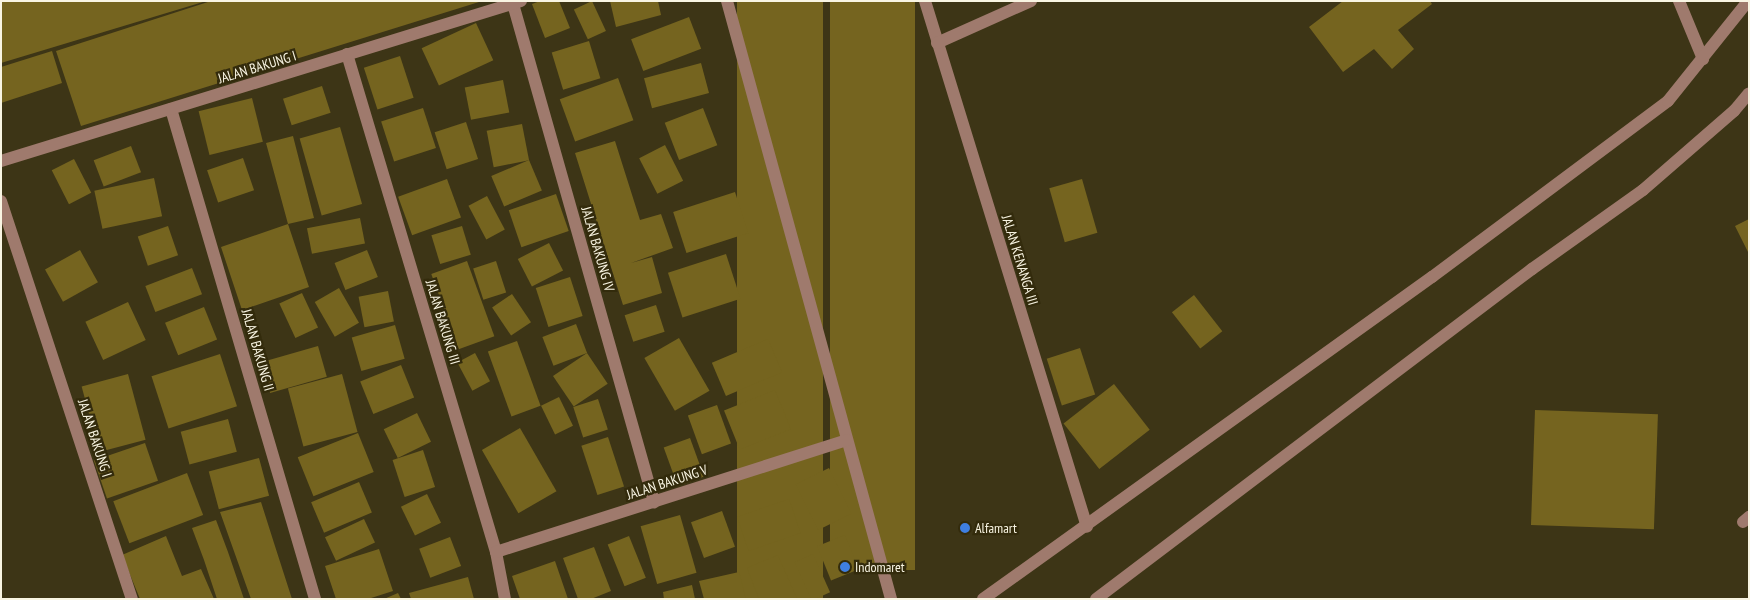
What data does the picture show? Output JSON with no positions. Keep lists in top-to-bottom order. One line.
{"streets":{"street":["JALAN BAKUNG I","JALAN BAKUNG IV","JALAN KENANGA III","JALAN BAKUNG III","JALAN BAKUNG II","JALAN BAKUNG V"]},"crossings":[["JALAN BAKUNG I","JALAN BAKUNG IV"],["JALAN BAKUNG I","JALAN BAKUNG III"],["JALAN BAKUNG I","JALAN BAKUNG II"],["JALAN BAKUNG IV","JALAN BAKUNG V"],["JALAN BAKUNG III","JALAN BAKUNG V"]],"places":["Alfamart","Indomaret"]}
